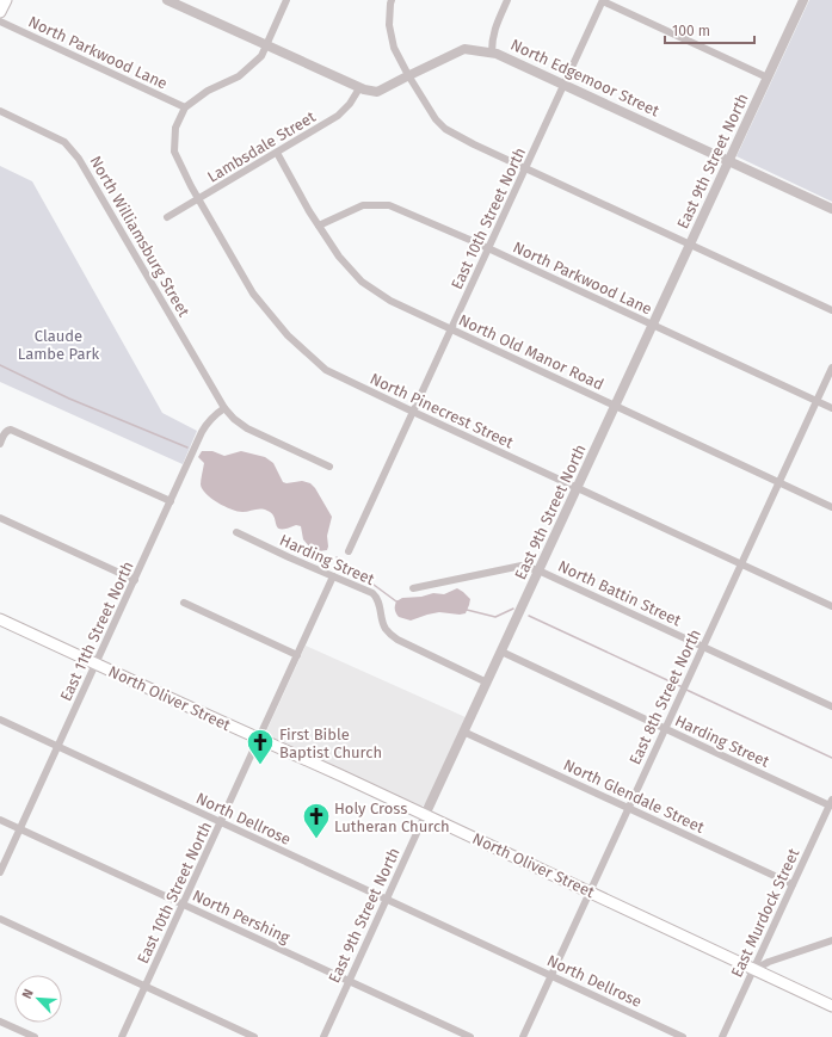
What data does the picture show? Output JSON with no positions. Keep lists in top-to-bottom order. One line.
{"streets":{"main road":["North Oliver Street"],"street":["North Parkwood Lane","North Edgemoor Street","Lambsdale Street","East 9th Street North","East 10th Street North","North Williamsburg Street","North Old Manor Road","North Pinecrest Street","Harding Street","North Battin Street","East 11th Street North","East 8th Street North","North Glendale Street","North Dellrose","East Murdock Street","North Pershing"]},"crossings":[["North Parkwood Lane","East 9th Street North"],["North Parkwood Lane","East 10th Street North"],["North Parkwood Lane","North Old Manor Road"],["North Parkwood Lane","North Pinecrest Street"],["North Parkwood Lane","East 8th Street North"],["North Edgemoor Street","Lambsdale Street"],["North Edgemoor Street","East 9th Street North"],["North Edgemoor Street","East 10th Street North"],["Lambsdale Street","North Old Manor Road"],["Lambsdale Street","North Pinecrest Street"],["East 9th Street North","North Old Manor Road"],["East 9th Street North","North Pinecrest Street"],["East 9th Street North","Harding Street"],["East 9th Street North","North Battin Street"],["East 9th Street North","North Oliver Street"],["East 9th Street North","North Glendale Street"],["East 9th Street North","North Dellrose"],["East 9th Street North","North Pershing"],["East 10th Street North","North Old Manor Road"],["East 10th Street North","North Pinecrest Street"],["East 10th Street North","Harding Street"],["East 10th Street North","North Oliver Street"],["East 10th Street North","North Dellrose"],["East 10th Street North","North Pershing"],["North Williamsburg Street","East 11th Street North"],["North Old Manor Road","East 8th Street North"],["North Pinecrest Street","East 8th Street North"],["Harding Street","East 8th Street North"],["Harding Street","East Murdock Street"],["North Battin Street","East 8th Street North"],["East 11th Street North","North Oliver Street"],["East 11th Street North","North Dellrose"],["East 11th Street North","North Pershing"],["East 8th Street North","North Oliver Street"],["East 8th Street North","North Glendale Street"],["East 8th Street North","North Dellrose"],["North Oliver Street","East Murdock Street"],["North Glendale Street","East Murdock Street"]],"parks":["Claude Lambe Park"],"places":{"church":["First Bible Baptist Church","Holy Cross Lutheran Church"]},"scale_bar":"100 m","north":"top left"}
